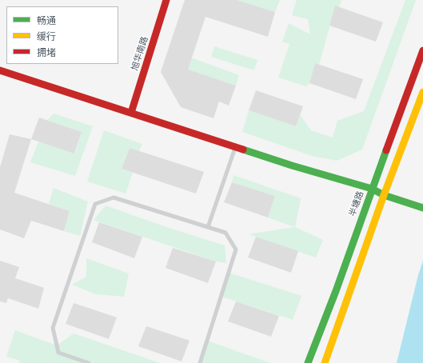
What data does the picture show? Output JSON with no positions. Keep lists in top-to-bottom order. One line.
{"streets":{"main road":["旭华南路","半塘路"]},"legend":["畅通","缓行","拥堵"]}
